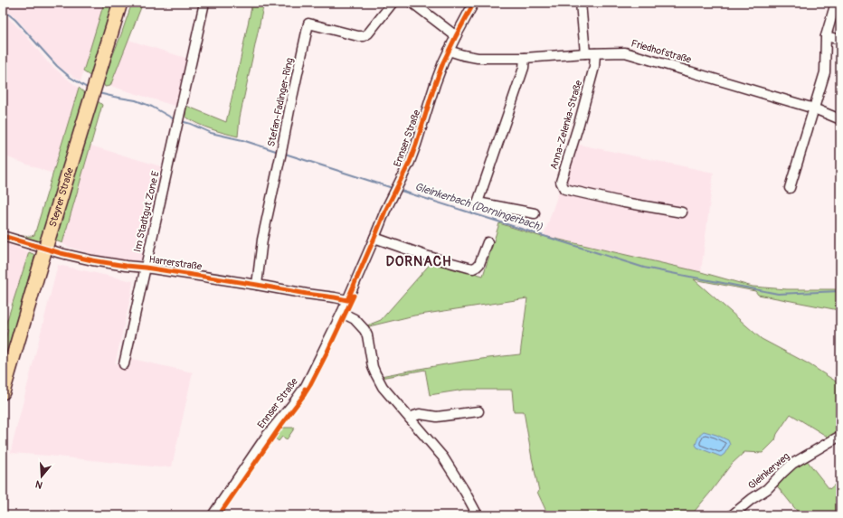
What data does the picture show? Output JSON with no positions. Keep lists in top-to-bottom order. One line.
{"streets":{"highway":["Steyrer Straße"],"street":["Friedhofstraße","Stefan-Fadinger-Ring","Anna-Zelenka-Straße","Ennser Straße","Im Stadtgut Zone E","Harrerstraße","Gleinkerweg"]},"crossings":[["Friedhofstraße","Anna-Zelenka-Straße"],["Friedhofstraße","Ennser Straße"],["Stefan-Fadinger-Ring","Harrerstraße"],["Ennser Straße","Harrerstraße"],["Im Stadtgut Zone E","Harrerstraße"]],"districts":["DORNACH"],"water":["Gleinkerbach (Dorningerbach)"],"north":"bottom"}
